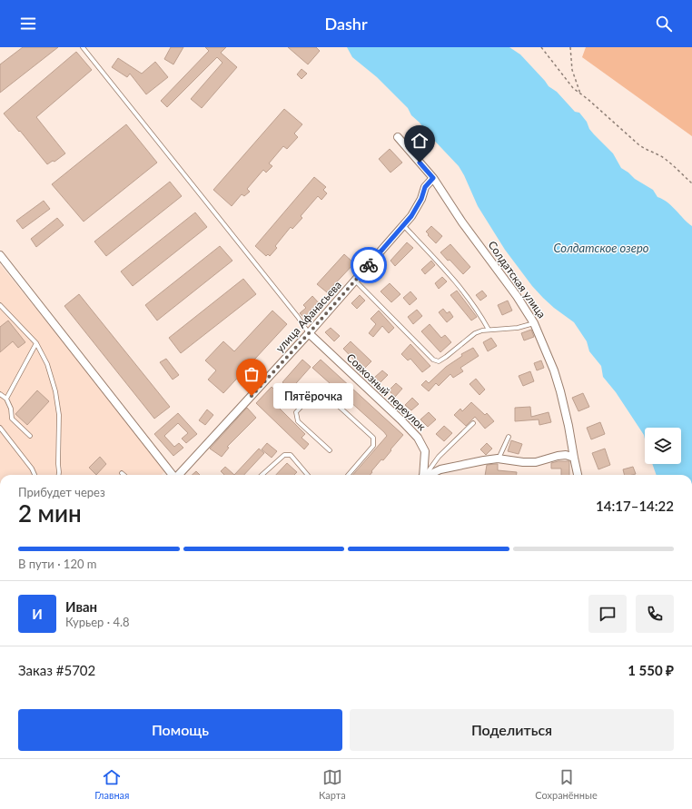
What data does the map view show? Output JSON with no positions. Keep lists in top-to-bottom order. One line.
{"streets":{"street":["Солдатская улица","улица Афанасьева","Совхозный переулок"]},"crossings":[["Солдатская улица","улица Афанасьева"],["улица Афанасьева","Совхозный переулок"]],"water":["Солдатское озеро"],"places":["Пятёрочка"],"page":{"header":"Dashr","bubble":"Пятёрочка","heading":["2 мин","Прибудет через","14:17–14:22"],"panel":["Иван","Курьер · 4.8","Заказ #5702","1 550 ₽"],"bar":"В пути · 120 m","round":"И","buttons":["Помощь","Поделиться"],"tabs":["Главная","Карта","Сохранённые"]}}
